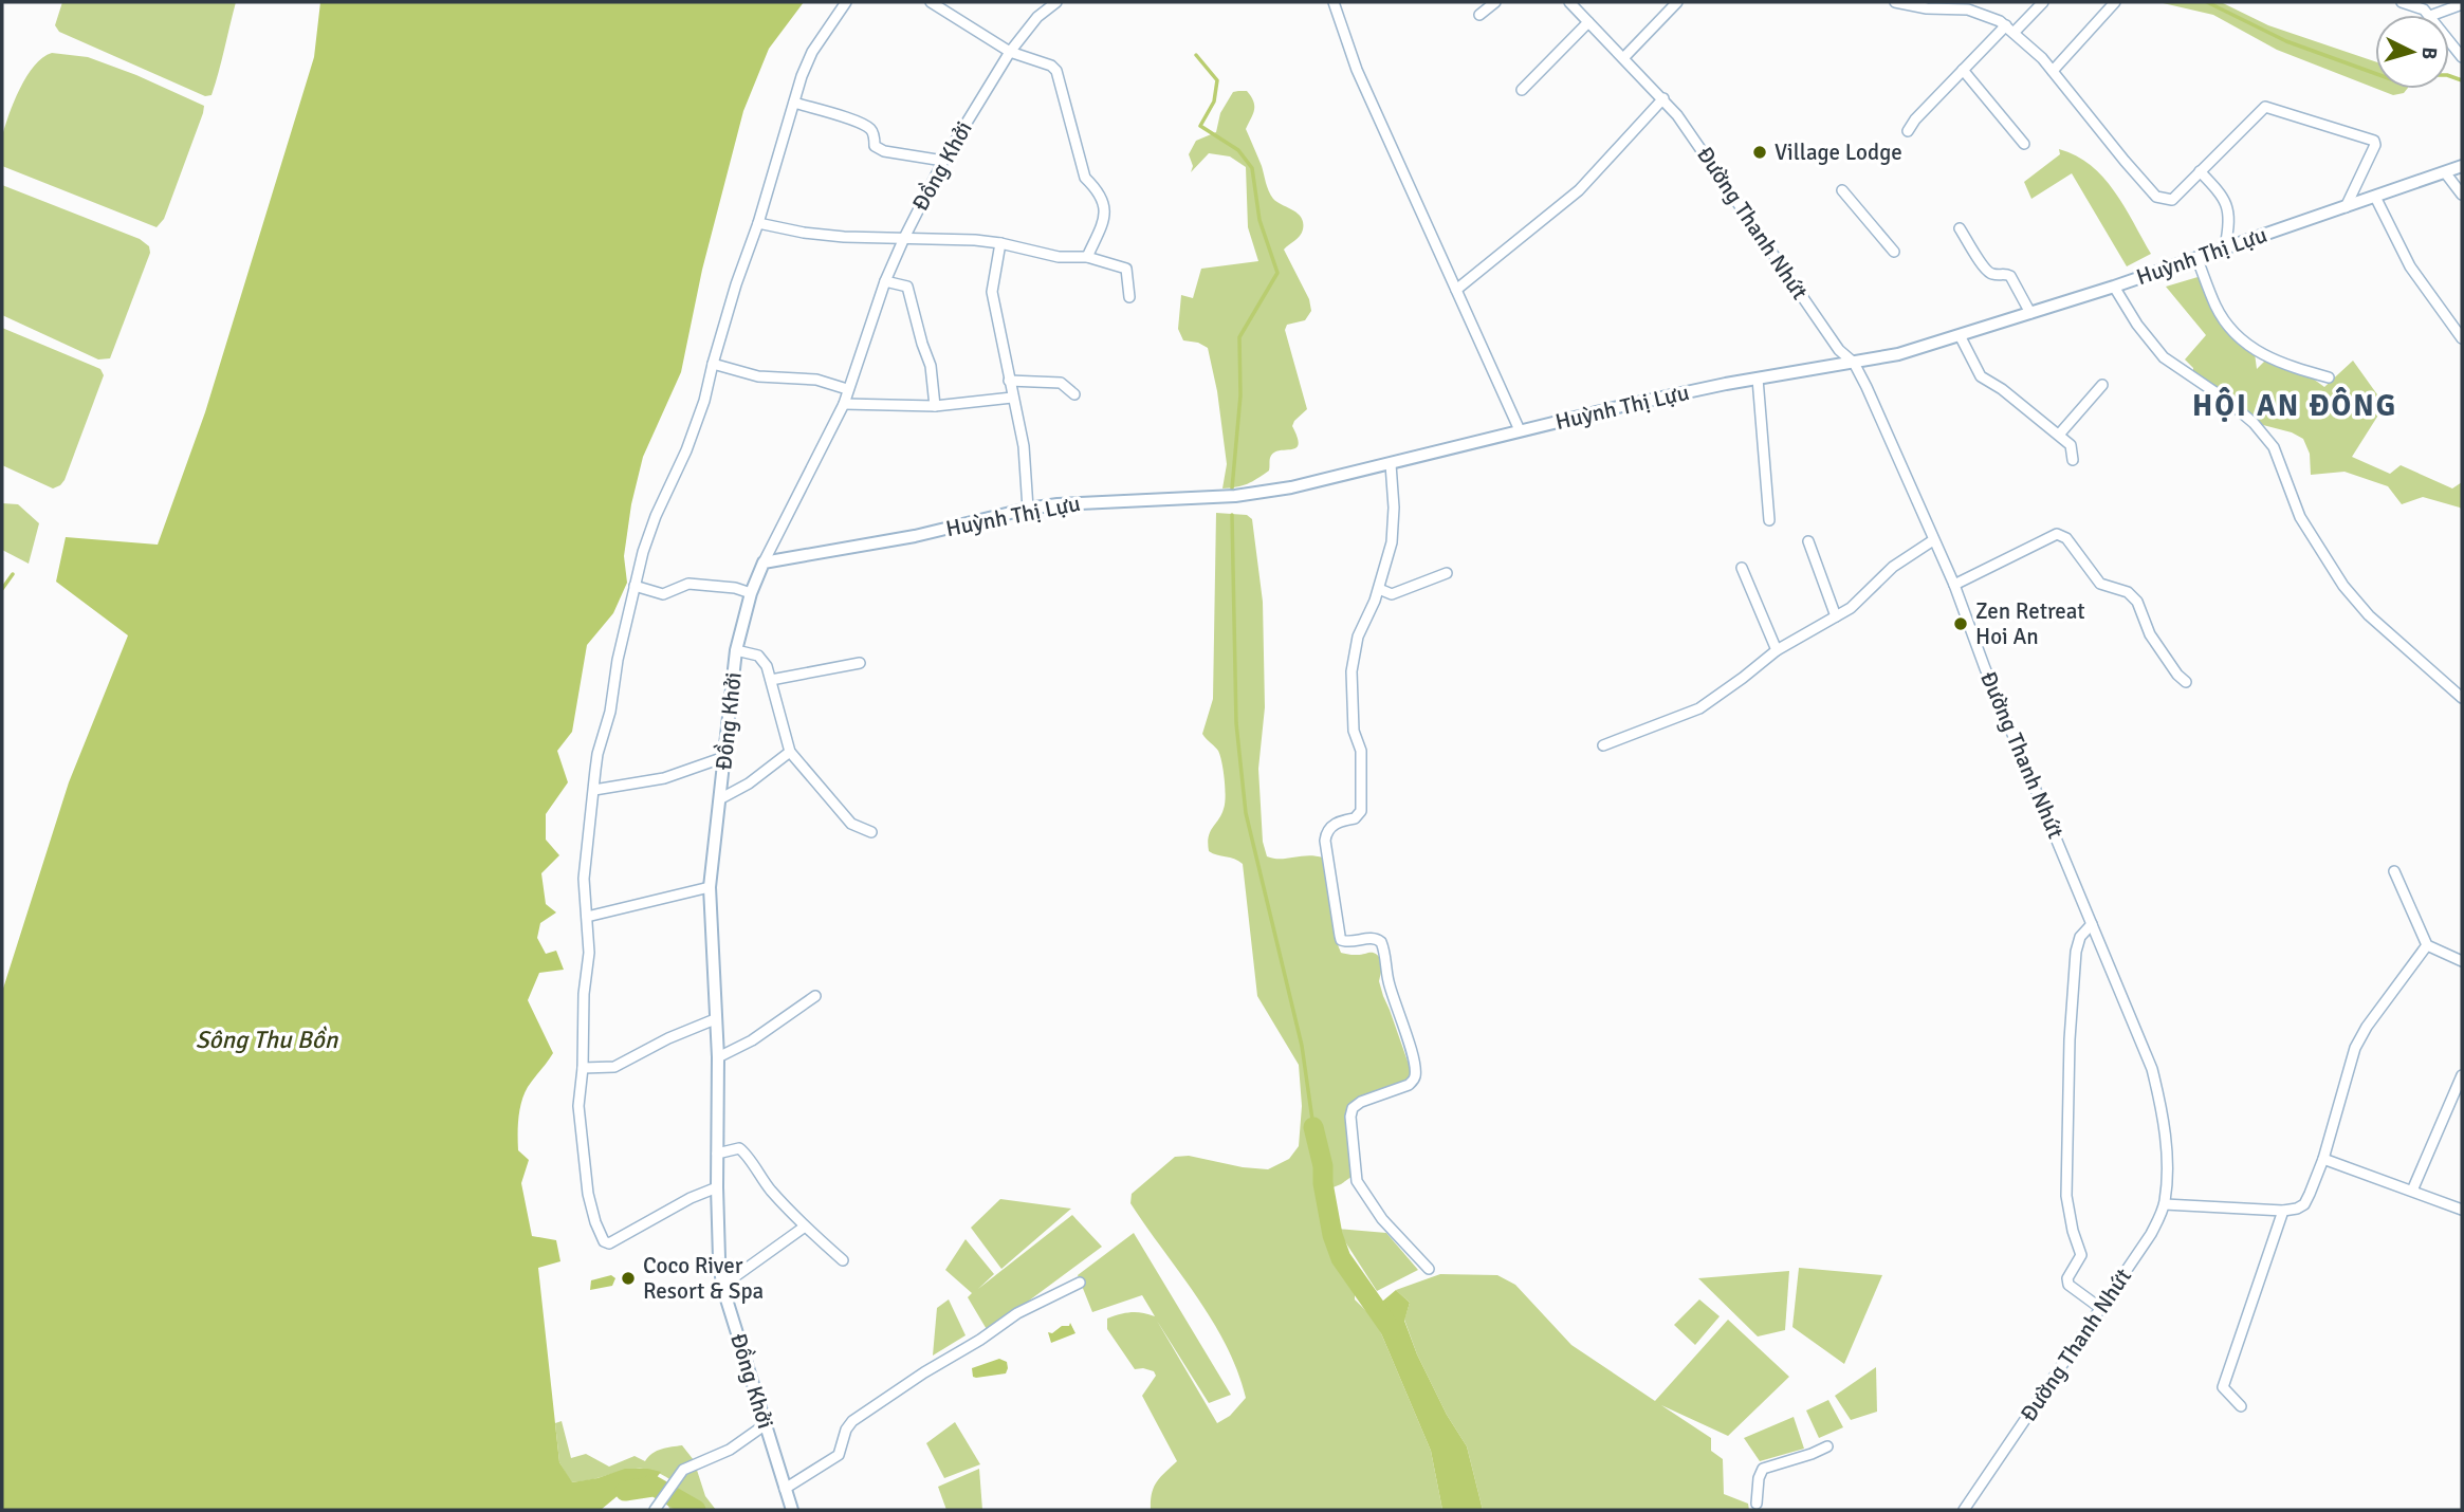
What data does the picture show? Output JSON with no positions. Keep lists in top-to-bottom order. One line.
{"streets":{"street":["Đồng Khởi","Đường Thanh Nhứt","Huỳnh Thị Lựu"]},"crossings":[["Đồng Khởi","Huỳnh Thị Lựu"],["Đường Thanh Nhứt","Huỳnh Thị Lựu"]],"districts":["HỘI AN ĐÔNG"],"water":["Sông Thu Bồn"],"places":["Village Lodge","Zen Retreat Hoi An","Coco River Resort & Spa"],"north":"right"}
